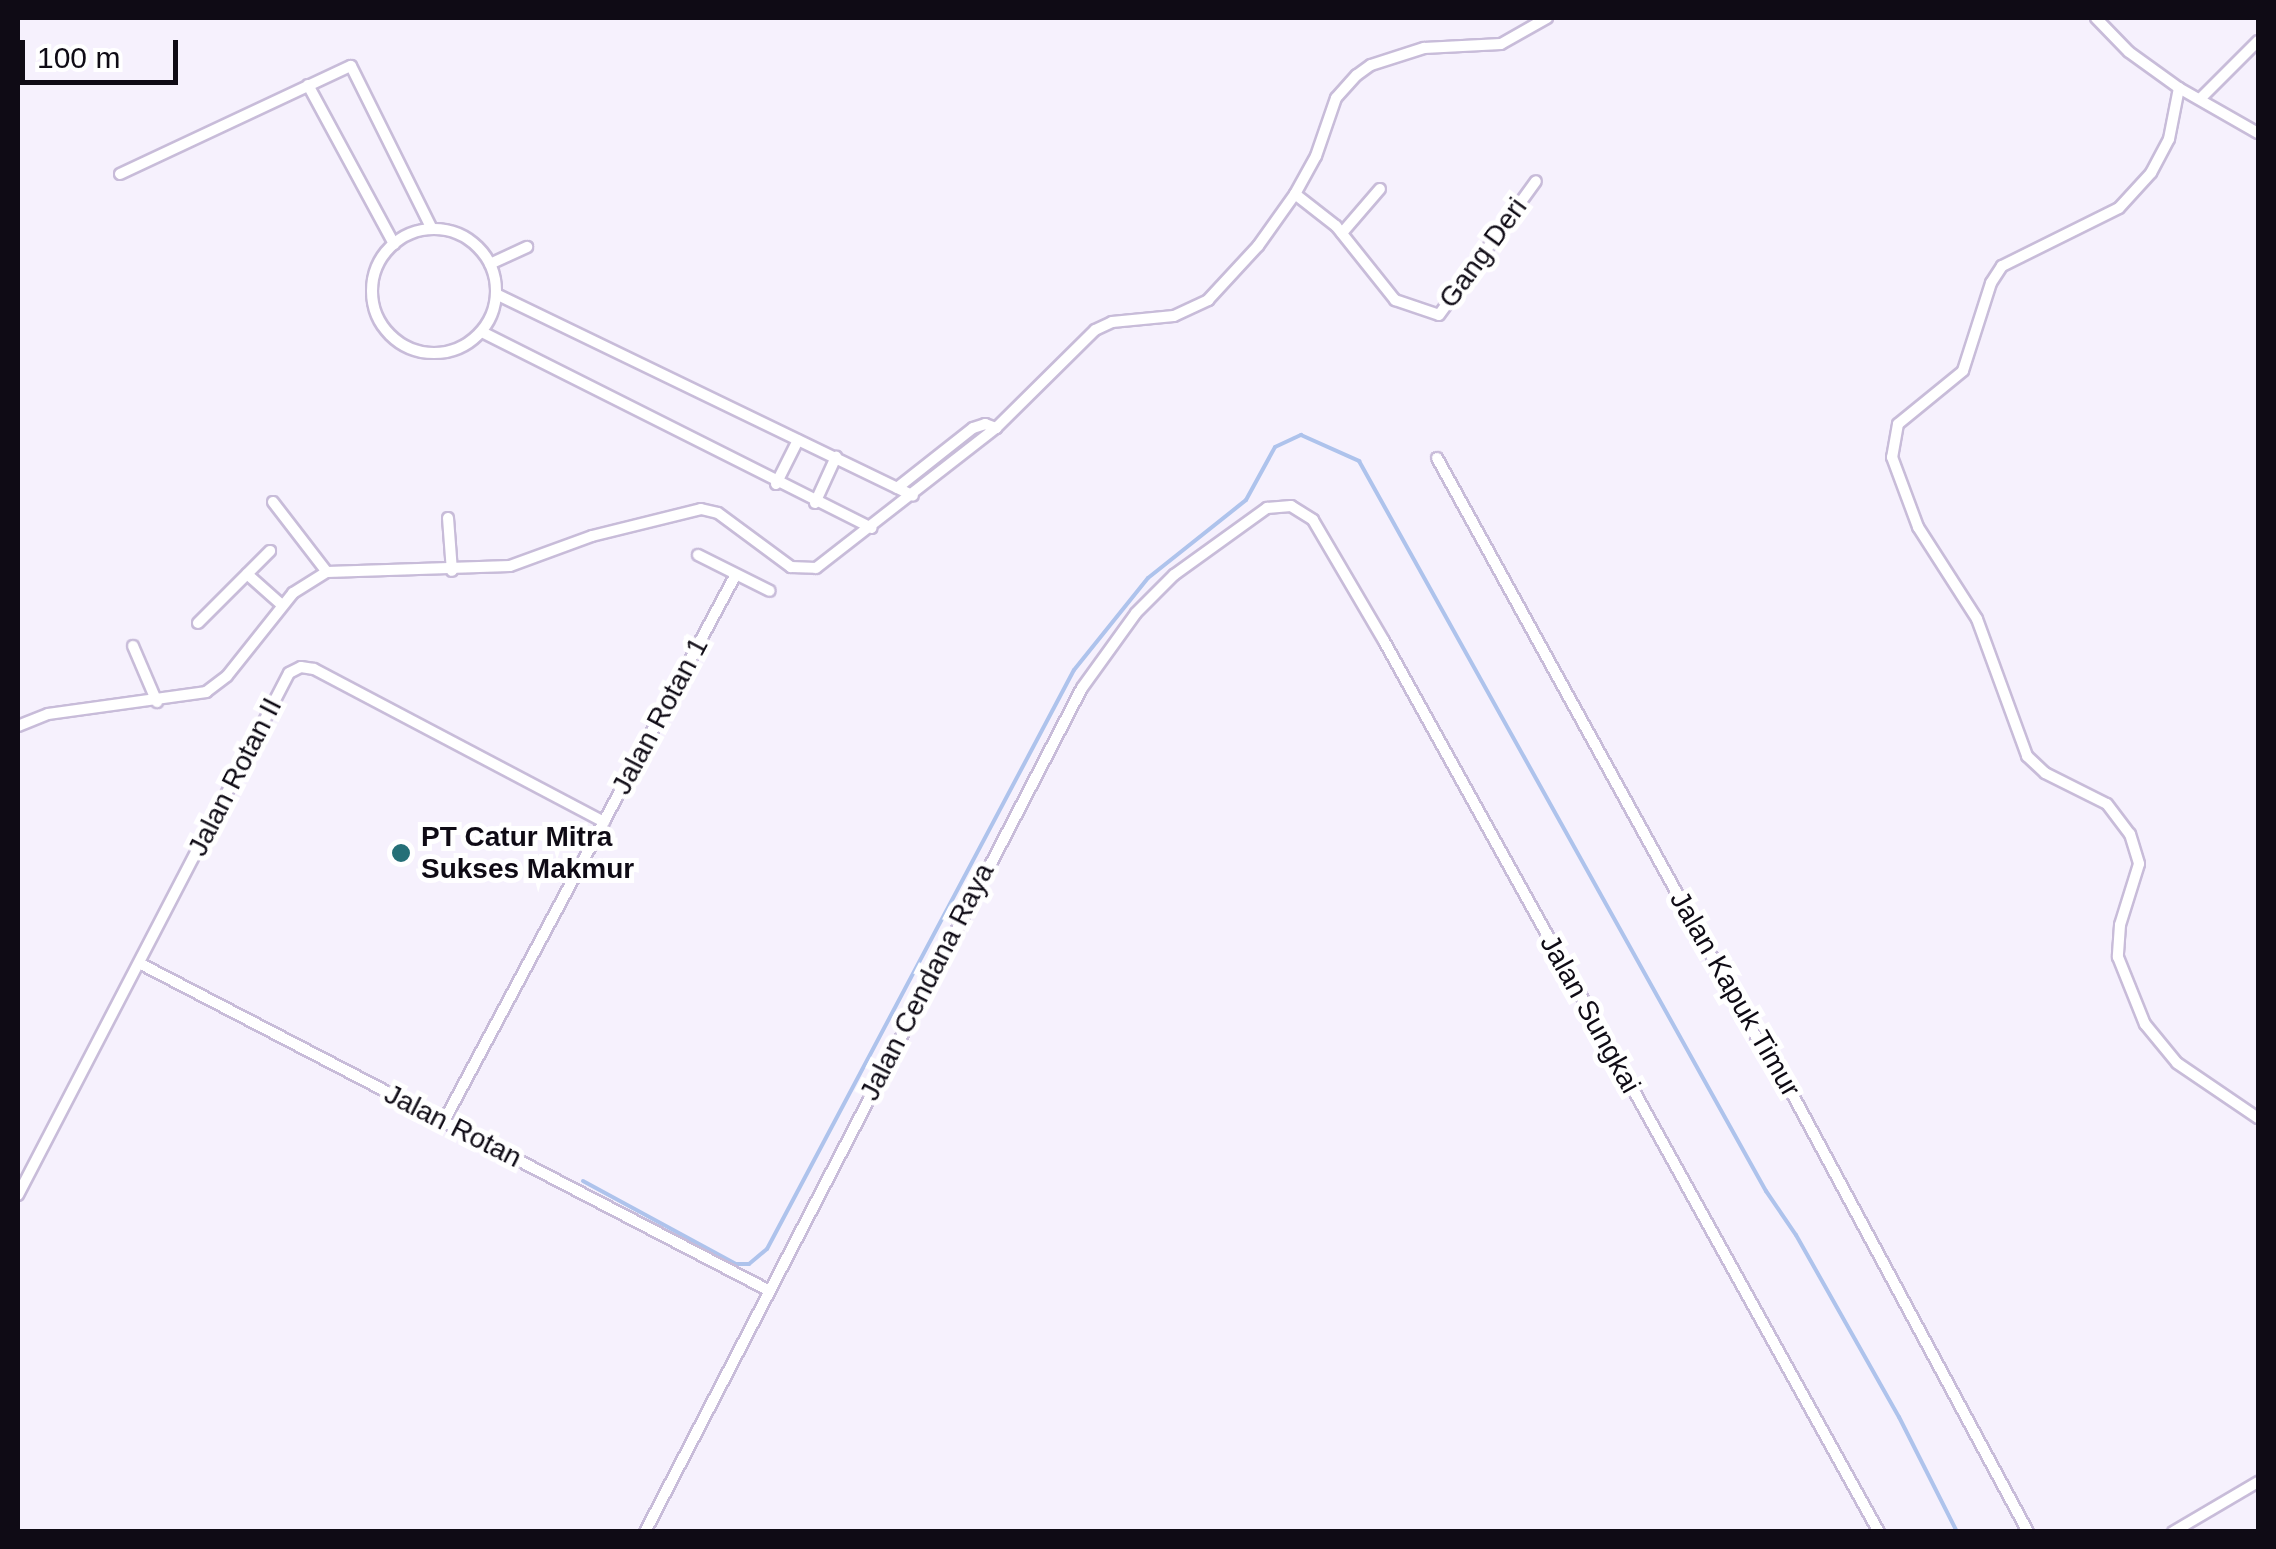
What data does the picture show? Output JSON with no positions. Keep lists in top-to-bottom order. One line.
{"streets":{"street":["Gang Deri","Jalan Rotan 1","Jalan Rotan II","Jalan Cendana Raya","Jalan Kapuk Timur","Jalan Sungkai","Jalan Rotan"]},"crossings":[["Jalan Rotan 1","Jalan Rotan II"],["Jalan Rotan 1","Jalan Rotan"],["Jalan Rotan II","Jalan Rotan"],["Jalan Cendana Raya","Jalan Sungkai"],["Jalan Cendana Raya","Jalan Rotan"]],"places":["PT Catur Mitra Sukses Makmur"],"scale_bar":"100 m"}
